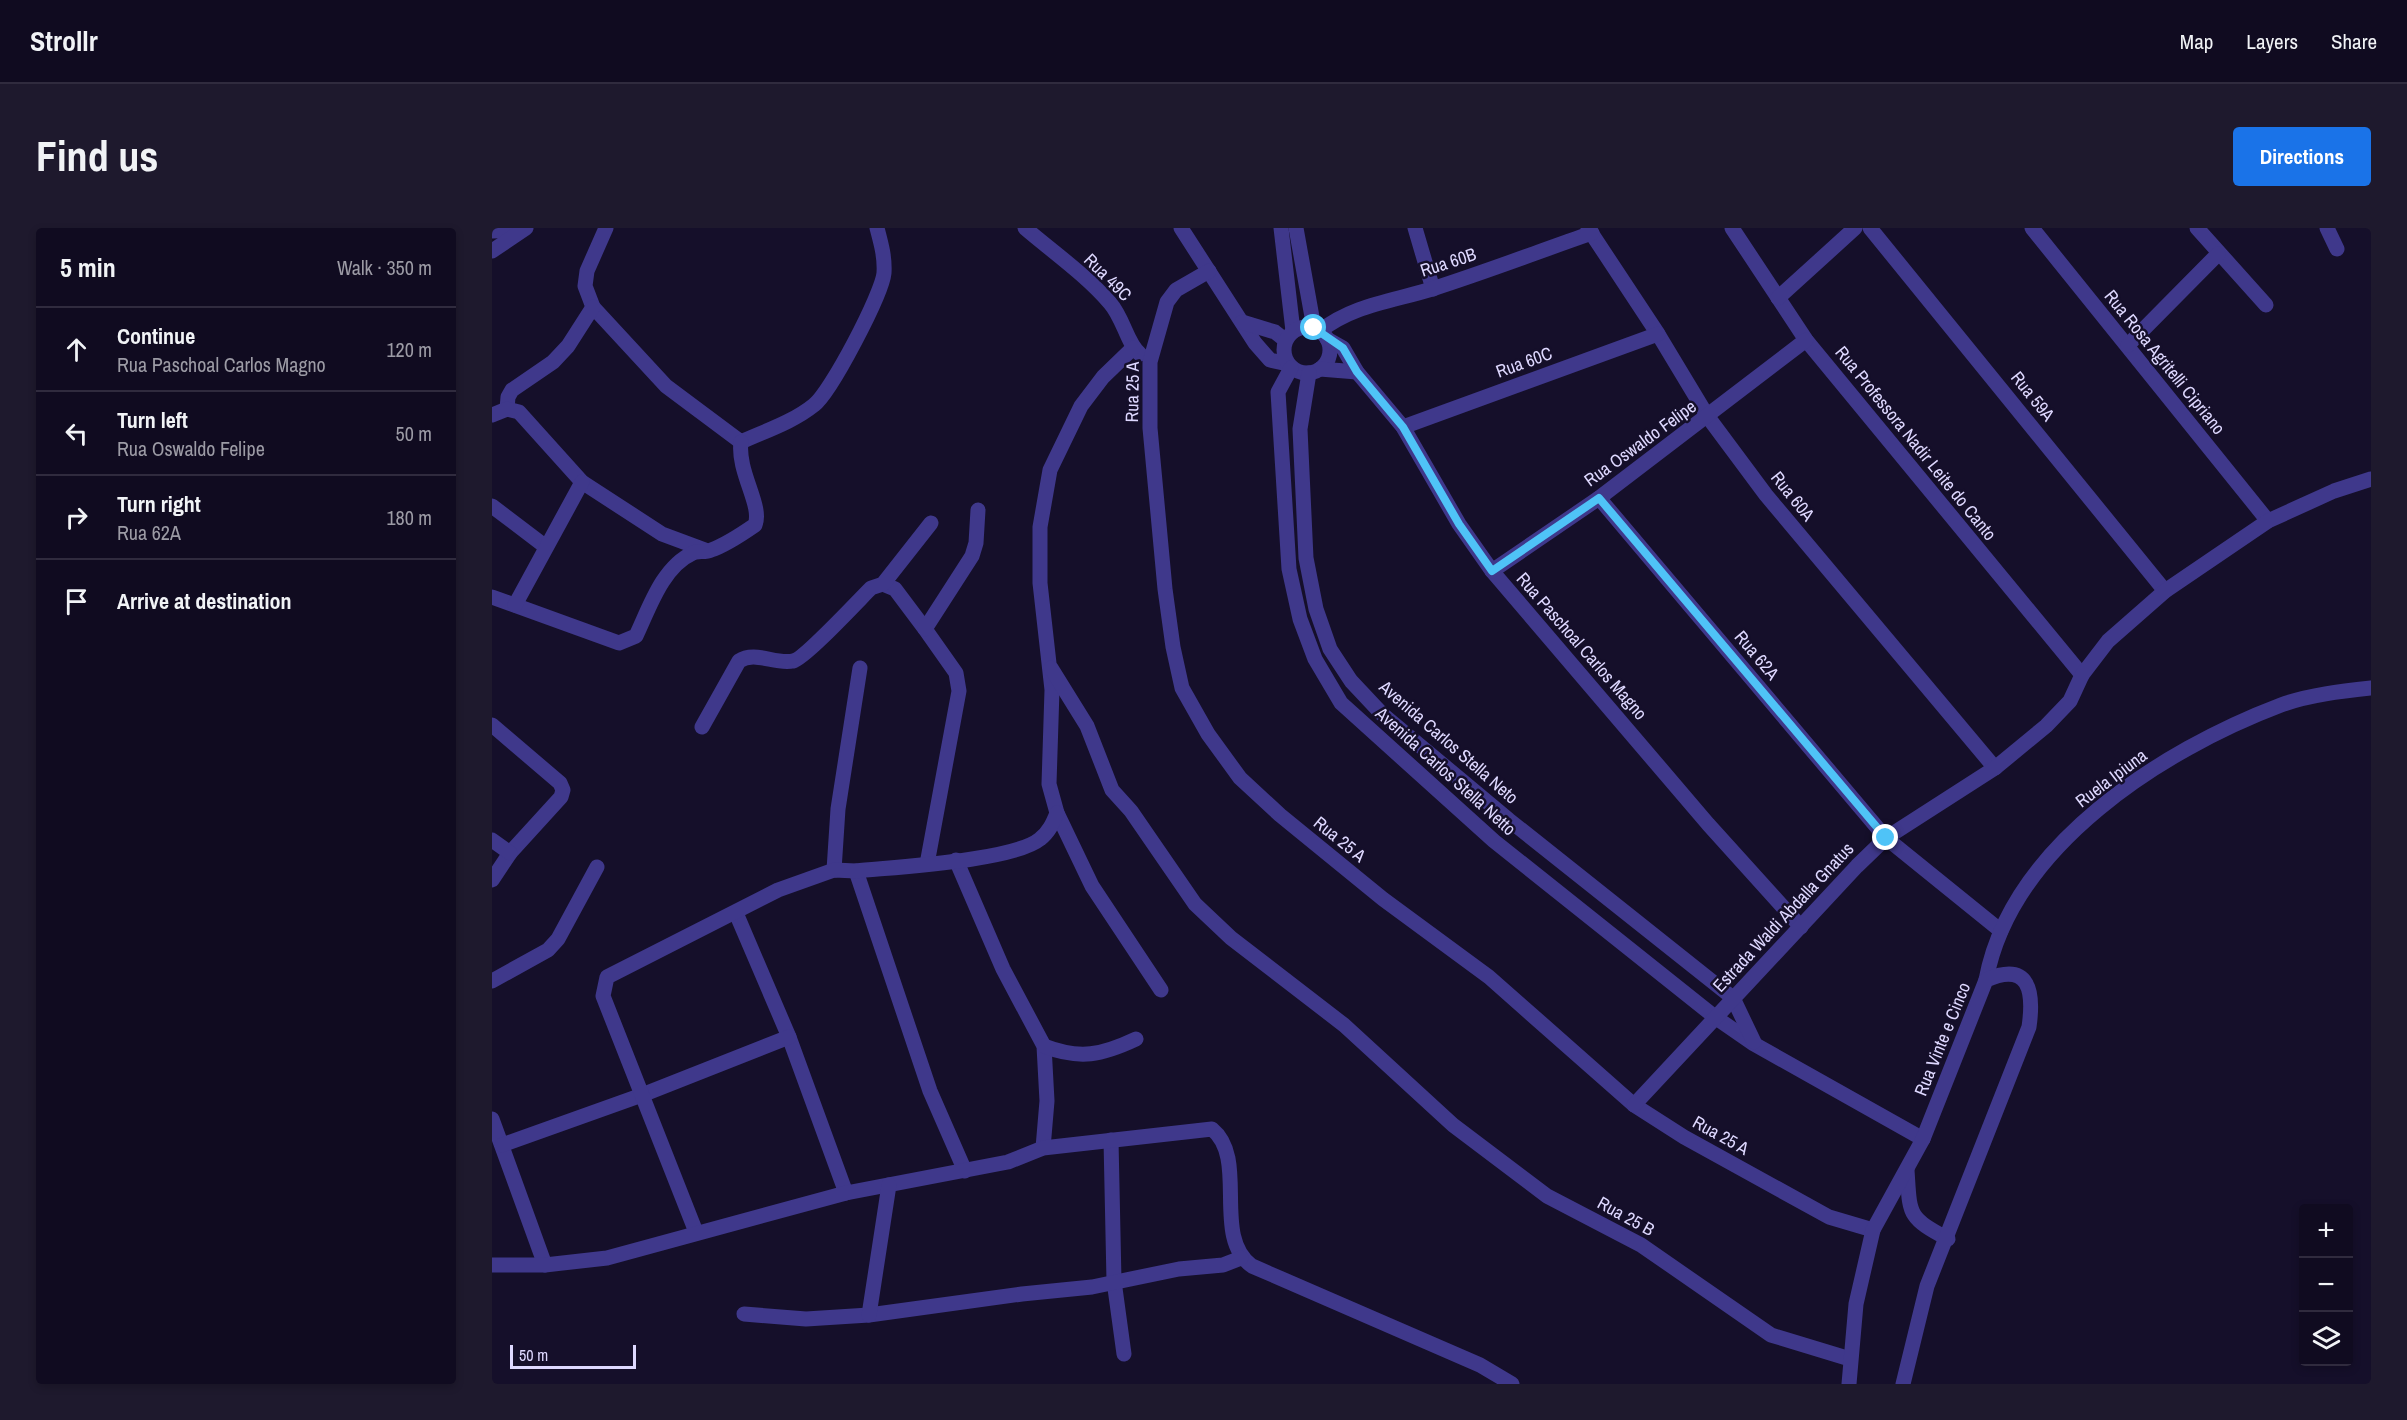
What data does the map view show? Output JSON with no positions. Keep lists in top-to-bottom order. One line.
{"streets":{"street":["Rua 60B","Rua 49C","Rua 60C","Rua Rosa Agritelli Cipriano","Rua 25 A","Rua 59A","Rua Oswaldo Felipe","Rua Professora Nadir Leite do Canto","Rua 60A","Rua Paschoal Carlos Magno","Rua 62A","Avenida Carlos Stella Neto","Avenida Carlos Stella Netto","Ruela Ipiuna","Estrada Waldi Abdalla Gnatus","Rua Vinte e Cinco","Rua 25 B"]},"crossings":[["Rua 60B","Rua 60A"],["Rua 60B","Rua Paschoal Carlos Magno"],["Rua 60B","Avenida Carlos Stella Neto"],["Rua 60B","Avenida Carlos Stella Netto"],["Rua 60C","Rua 60A"],["Rua 60C","Rua Paschoal Carlos Magno"],["Rua Rosa Agritelli Cipriano","Estrada Waldi Abdalla Gnatus"],["Rua 25 A","Estrada Waldi Abdalla Gnatus"],["Rua 25 A","Rua Vinte e Cinco"],["Rua 59A","Estrada Waldi Abdalla Gnatus"],["Rua Oswaldo Felipe","Rua Professora Nadir Leite do Canto"],["Rua Oswaldo Felipe","Rua 60A"],["Rua Oswaldo Felipe","Rua Paschoal Carlos Magno"],["Rua Oswaldo Felipe","Rua 62A"],["Rua Professora Nadir Leite do Canto","Estrada Waldi Abdalla Gnatus"],["Rua 60A","Estrada Waldi Abdalla Gnatus"],["Rua Paschoal Carlos Magno","Avenida Carlos Stella Neto"],["Rua Paschoal Carlos Magno","Avenida Carlos Stella Netto"],["Rua Paschoal Carlos Magno","Estrada Waldi Abdalla Gnatus"],["Rua 62A","Ruela Ipiuna"],["Rua 62A","Estrada Waldi Abdalla Gnatus"],["Avenida Carlos Stella Neto","Avenida Carlos Stella Netto"],["Avenida Carlos Stella Neto","Estrada Waldi Abdalla Gnatus"],["Avenida Carlos Stella Netto","Estrada Waldi Abdalla Gnatus"],["Ruela Ipiuna","Rua Vinte e Cinco"],["Rua Vinte e Cinco","Rua 25 B"]],"scale_bar":"50 m","page":{"header":"Strollr","nav":["Map","Layers","Share"],"buttons":"Directions","title":"Find us","heading":["5 min","Walk · 350 m"],"list":[["Continue","Rua Paschoal Carlos Magno","120 m"],["Turn left","Rua Oswaldo Felipe","50 m"],["Turn right","Rua 62A","180 m"],"Arrive at destination"],"map_buttons":["+","−"],"scale":"50 m"}}
